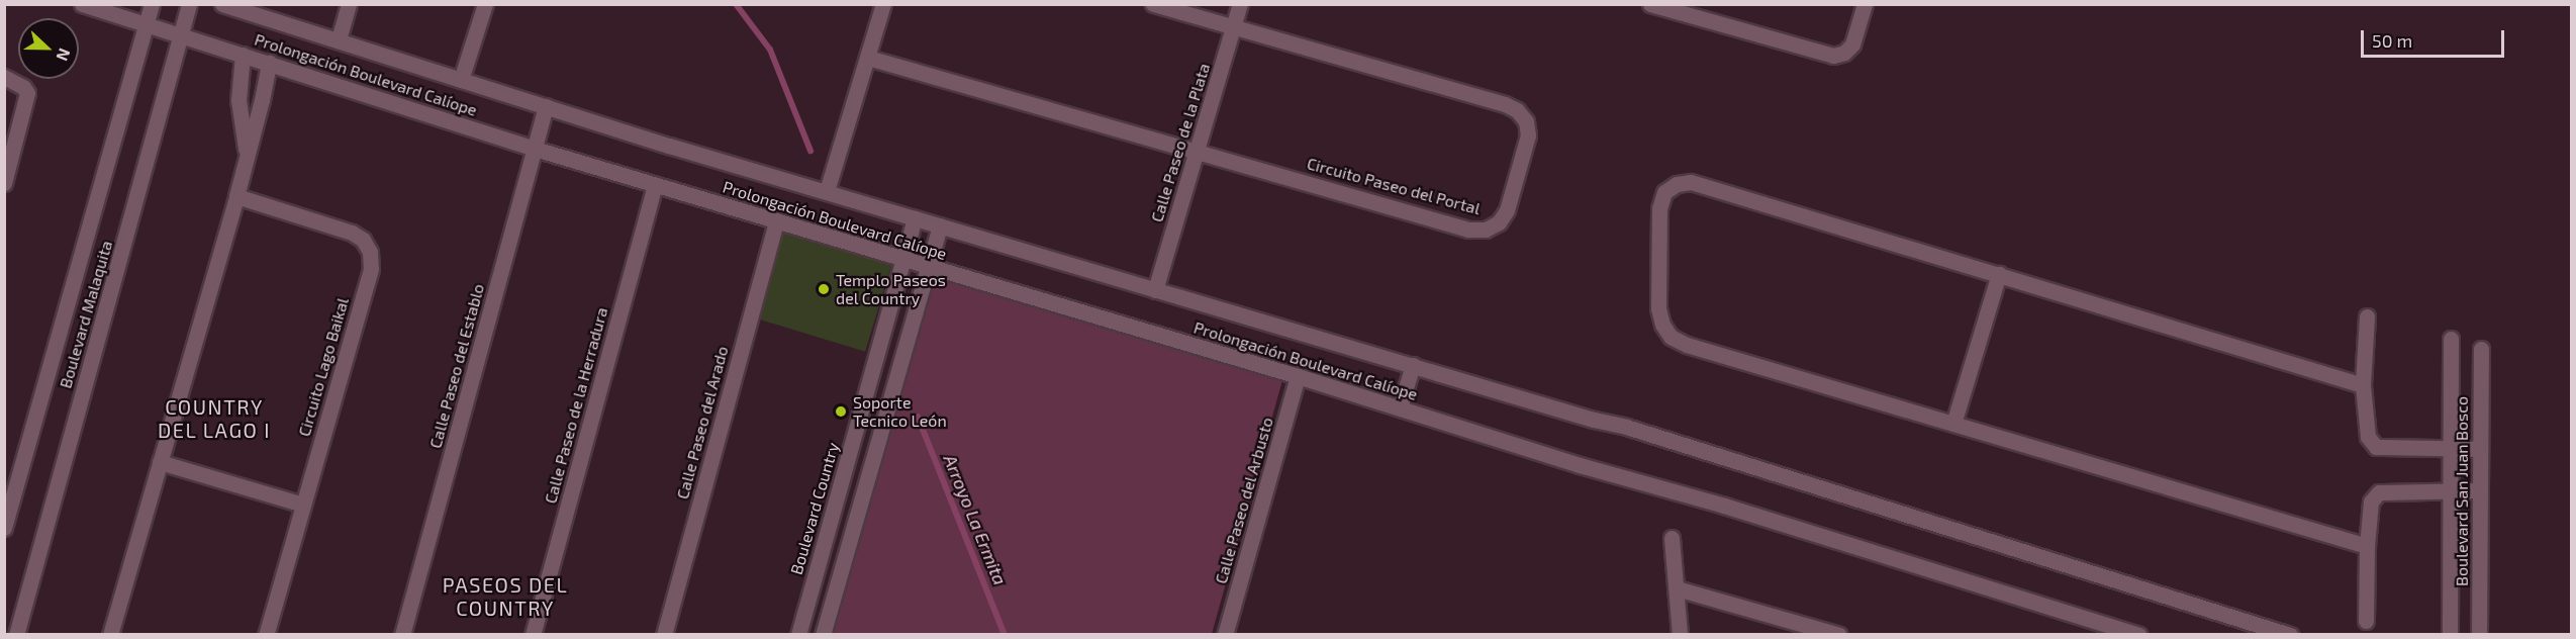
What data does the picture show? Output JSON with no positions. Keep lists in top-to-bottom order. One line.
{"streets":{"street":["Prolongación Boulevard Calíope","Calle Paseo de la Plata","Circuito Paseo del Portal","Boulevard Malaquita","Calle Paseo del Establo","Circuito Lago Baikal","Calle Paseo de la Herradura","Calle Paseo del Arado","Boulevard San Juan Bosco","Calle Paseo del Arbusto","Boulevard Country"]},"crossings":[["Prolongación Boulevard Calíope","Calle Paseo de la Plata"],["Prolongación Boulevard Calíope","Boulevard Malaquita"],["Prolongación Boulevard Calíope","Calle Paseo del Establo"],["Prolongación Boulevard Calíope","Calle Paseo de la Herradura"],["Prolongación Boulevard Calíope","Calle Paseo del Arado"],["Prolongación Boulevard Calíope","Calle Paseo del Arbusto"],["Prolongación Boulevard Calíope","Boulevard Country"],["Calle Paseo de la Plata","Circuito Paseo del Portal"]],"districts":["COUNTRY DEL LAGO I","PASEOS DEL COUNTRY"],"water":["Arroyo La Ermita"],"places":["Templo Paseos del Country","Soporte Tecnico León"],"scale_bar":"50 m","north":"right"}
